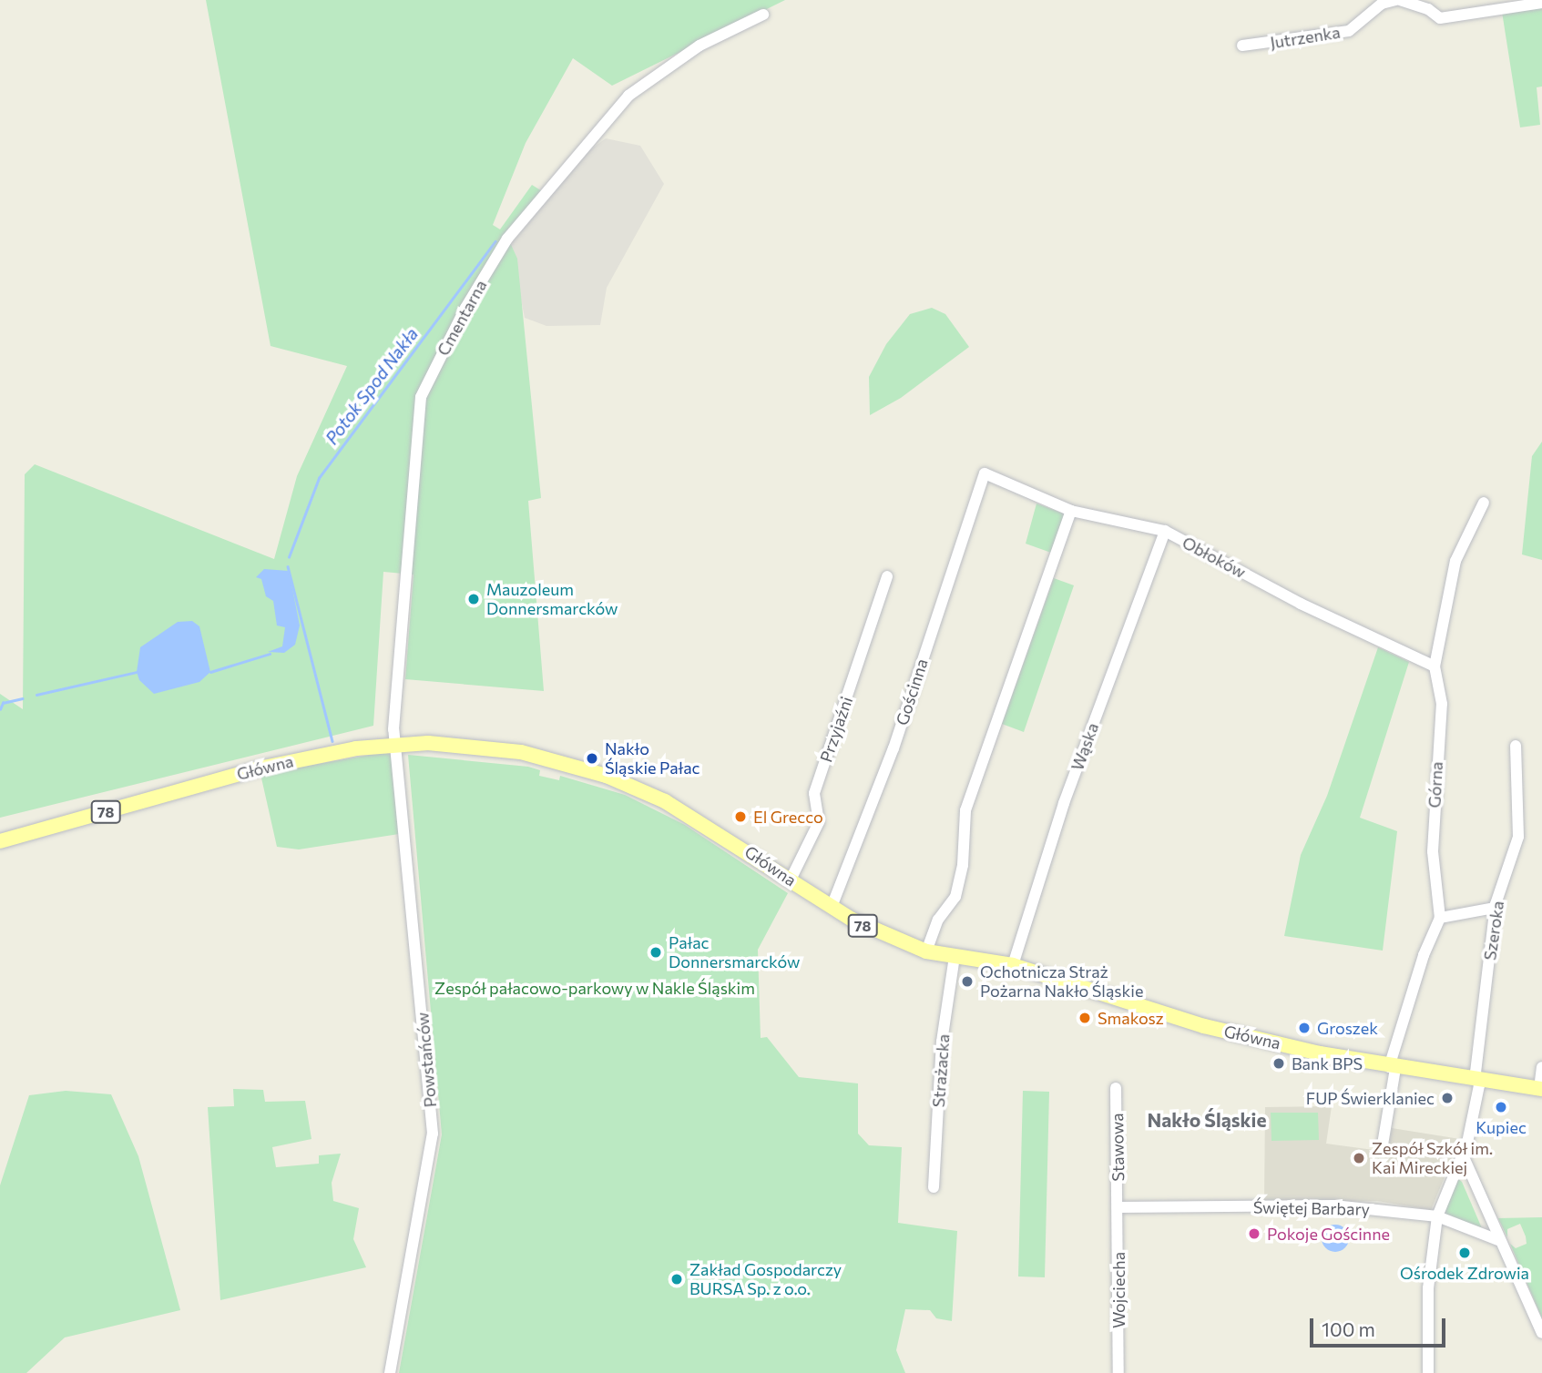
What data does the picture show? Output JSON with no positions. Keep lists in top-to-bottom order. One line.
{"streets":{"main road":["Główna","78"],"street":["Jutrzenka","Cmentarna","Obłoków","Gościnna","Przyjaźni","Wąska","Górna","Szeroka","Powstańców","Strażacka","Stawowa","Świętej Barbary","Wojciecha"]},"crossings":[["Cmentarna","Główna"],["Cmentarna","Powstańców"],["Obłoków","Gościnna"],["Obłoków","Wąska"],["Obłoków","Górna"],["Gościnna","Główna"],["Przyjaźni","Główna"],["Wąska","Główna"],["Główna","Górna"],["Główna","Szeroka"],["Główna","Powstańców"],["Główna","Strażacka"],["Szeroka","Świętej Barbary"],["Stawowa","Świętej Barbary"],["Stawowa","Wojciecha"],["Świętej Barbary","Wojciecha"]],"districts":["Nakło Śląskie"],"water":["Potok Spod Nakła"],"parks":["Zespół pałacowo-parkowy w Nakle Śląskim"],"places":["Mauzoleum Donnersmarcków","Nakło Śląskie Pałac","El Grecco","Pałac Donnersmarcków","Ochotnicza Straż Pożarna Nakło Śląskie","Smakosz","Groszek","Bank BPS","FUP Świerklaniec","Kupiec","Zespół Szkół im. Kai Mireckiej","Pokoje Gościnne","Ośrodek Zdrowia","Zakład Gospodarczy BURSA Sp. z o.o."],"scale_bar":"100 m"}
